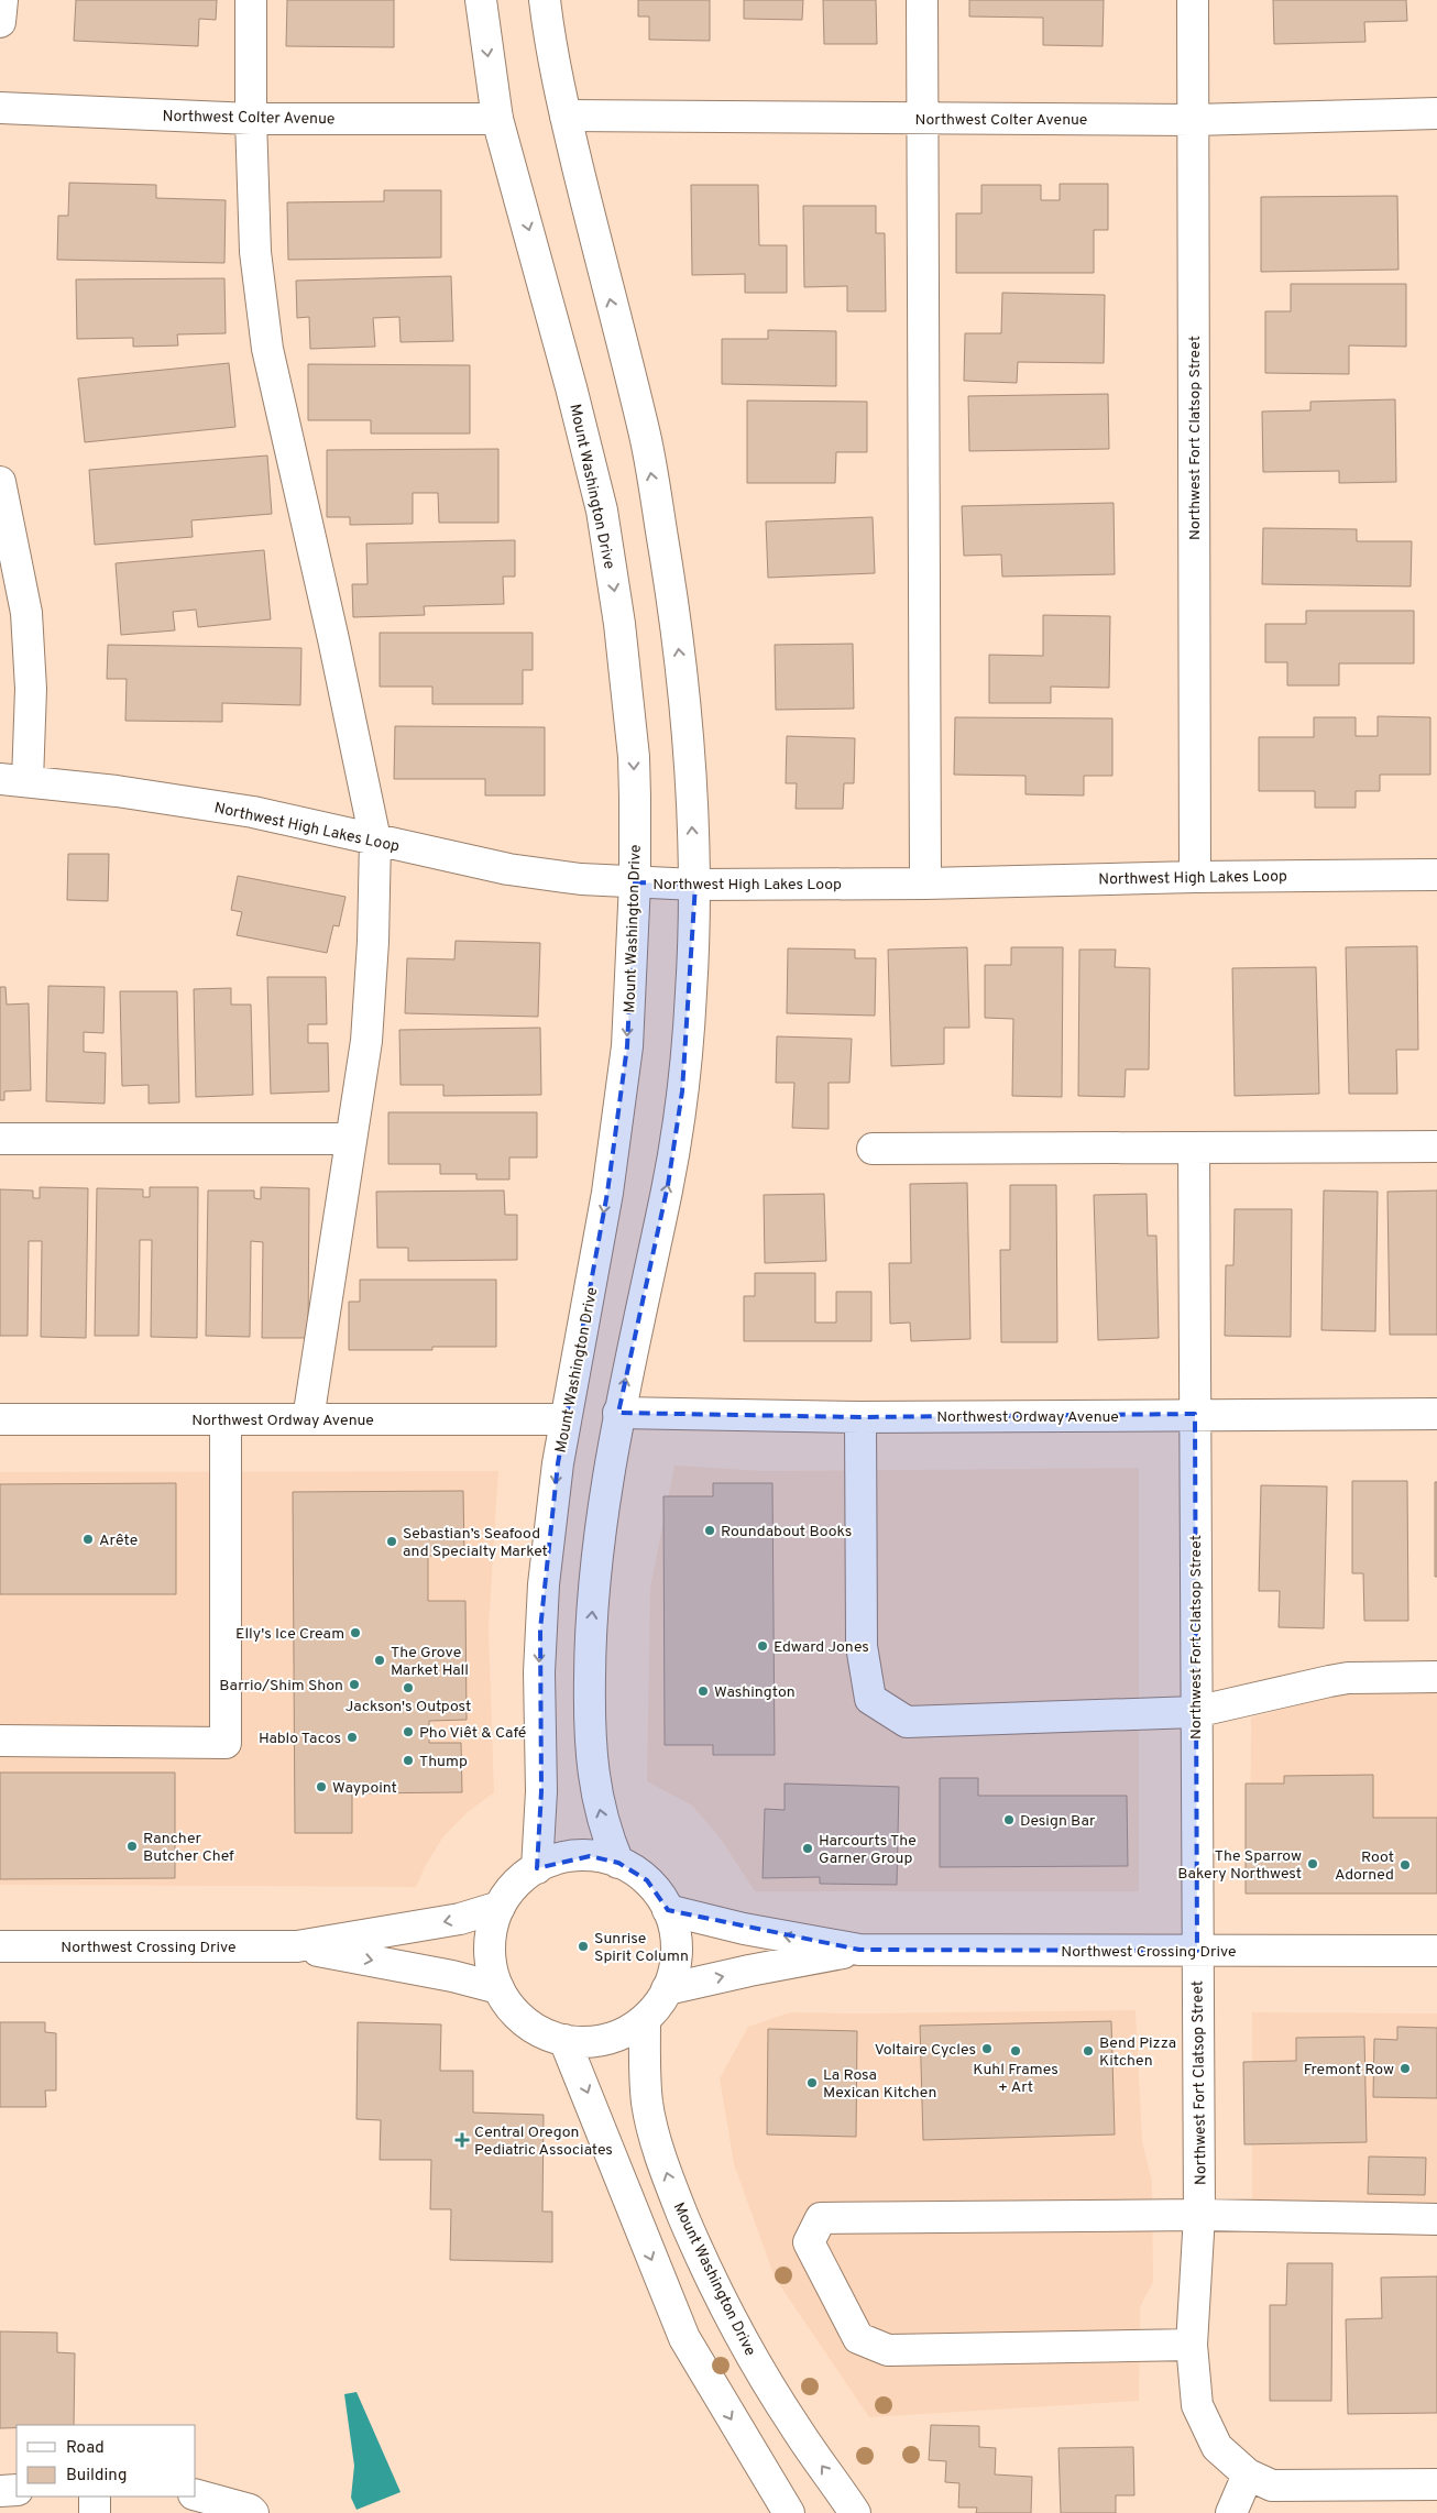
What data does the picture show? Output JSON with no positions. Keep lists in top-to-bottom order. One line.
{"streets":{"street":["Northwest Colter Avenue","Northwest Fort Clatsop Street","Mount Washington Drive","Northwest High Lakes Loop","Northwest Ordway Avenue","Northwest Crossing Drive"]},"crossings":[["Northwest Colter Avenue","Northwest Fort Clatsop Street"],["Northwest Colter Avenue","Mount Washington Drive"],["Northwest Fort Clatsop Street","Northwest High Lakes Loop"],["Northwest Fort Clatsop Street","Northwest Ordway Avenue"],["Northwest Fort Clatsop Street","Northwest Crossing Drive"],["Mount Washington Drive","Northwest High Lakes Loop"],["Mount Washington Drive","Northwest Ordway Avenue"],["Mount Washington Drive","Northwest Crossing Drive"]],"places":{"other":["Roundabout Books","Arête","Sebastian’s Seafood and Specialty Market","Elly's Ice Cream","Edward Jones","The Grove Market Hall","Barrio/Shim Shon","Jackson's Outpost","Washington","Pho Viêt & Café","Hablo Tacos","Thump","Waypoint","Design Bar","Rancher Butcher Chef","Harcourts The Garner Group","The Sparrow Bakery Northwest","Root Adorned","Sunrise Spirit Column","Voltaire Cycles","Kuhl Frames + Art","Bend Pizza Kitchen","Fremont Row","La Rosa Mexican Kitchen"],"health":["Central Oregon Pediatric Associates"]},"legend":["Road","Building"]}
